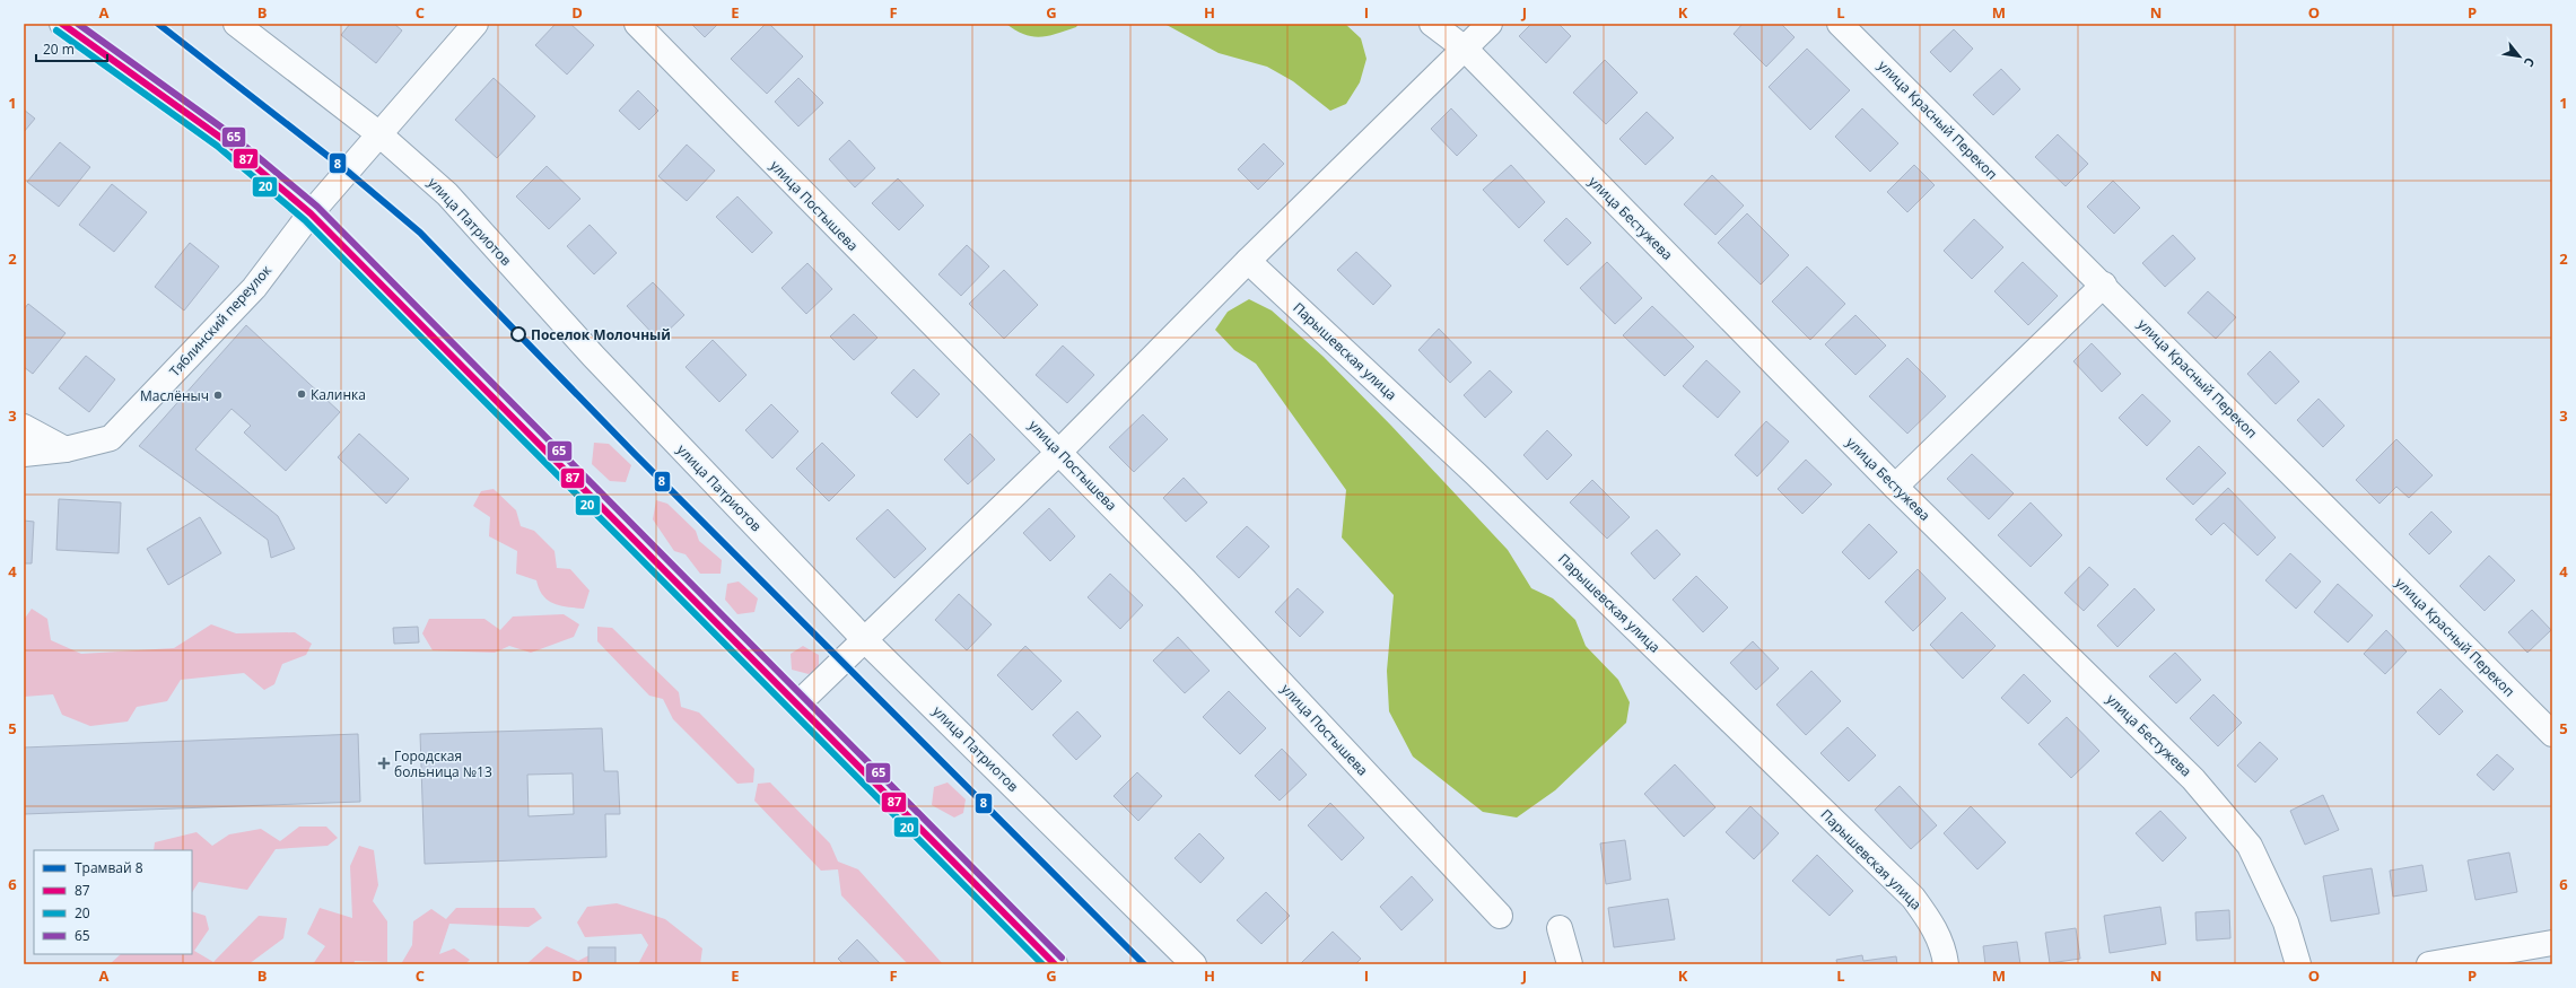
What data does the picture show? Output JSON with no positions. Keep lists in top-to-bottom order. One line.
{"streets":{"street":["улица Красный Перекоп","улица Постышева","улица Бестужева","улица Патриотов","Тяблинский переулок","Парышевская улица"]},"crossings":[["улица Патриотов","Тяблинский переулок"]],"places":{"other":["Поселок Молочный","Калинка","Маслёныч"],"health":["Городская больница №13"]},"lines":["tram line 8","transit line 87","transit line 65","transit line 20"],"legend":["Трамвай 8","87","20","65"],"scale_bar":"20 m","north":"bottom right","grid":{"columns":["A","B","C","D","E","F","G","H","I","J","K","L","M","N","O","P"],"rows":["1","2","3","4","5","6"]}}
